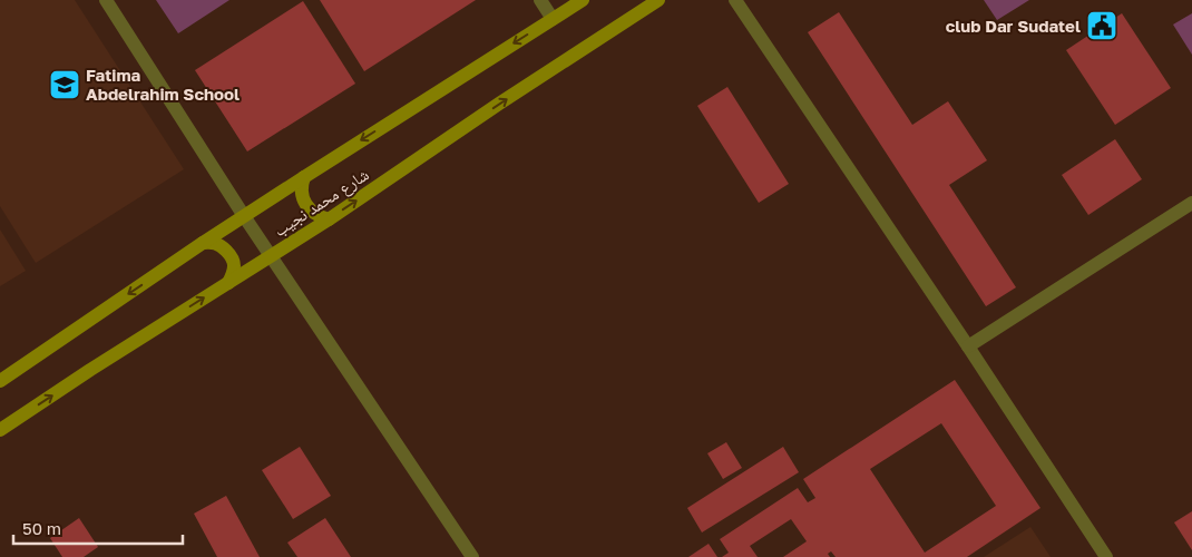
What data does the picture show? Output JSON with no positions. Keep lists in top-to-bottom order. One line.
{"streets":{"main road":["شارع محمد نجيب"]},"places":{"public building":["club Dar Sudatel"],"school or university":["Fatima Abdelrahim School"]},"scale_bar":"50 m"}
